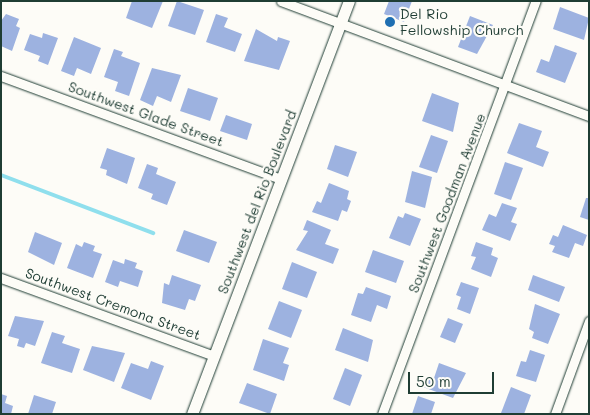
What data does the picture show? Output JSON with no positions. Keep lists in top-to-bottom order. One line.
{"streets":{"street":["Southwest Glade Street","Southwest del Rio Boulevard","Southwest Goodman Avenue","Southwest Cremona Street"]},"crossings":[["Southwest Glade Street","Southwest del Rio Boulevard"],["Southwest del Rio Boulevard","Southwest Cremona Street"]],"places":["Del Rio Fellowship Church"],"scale_bar":"50 m"}
